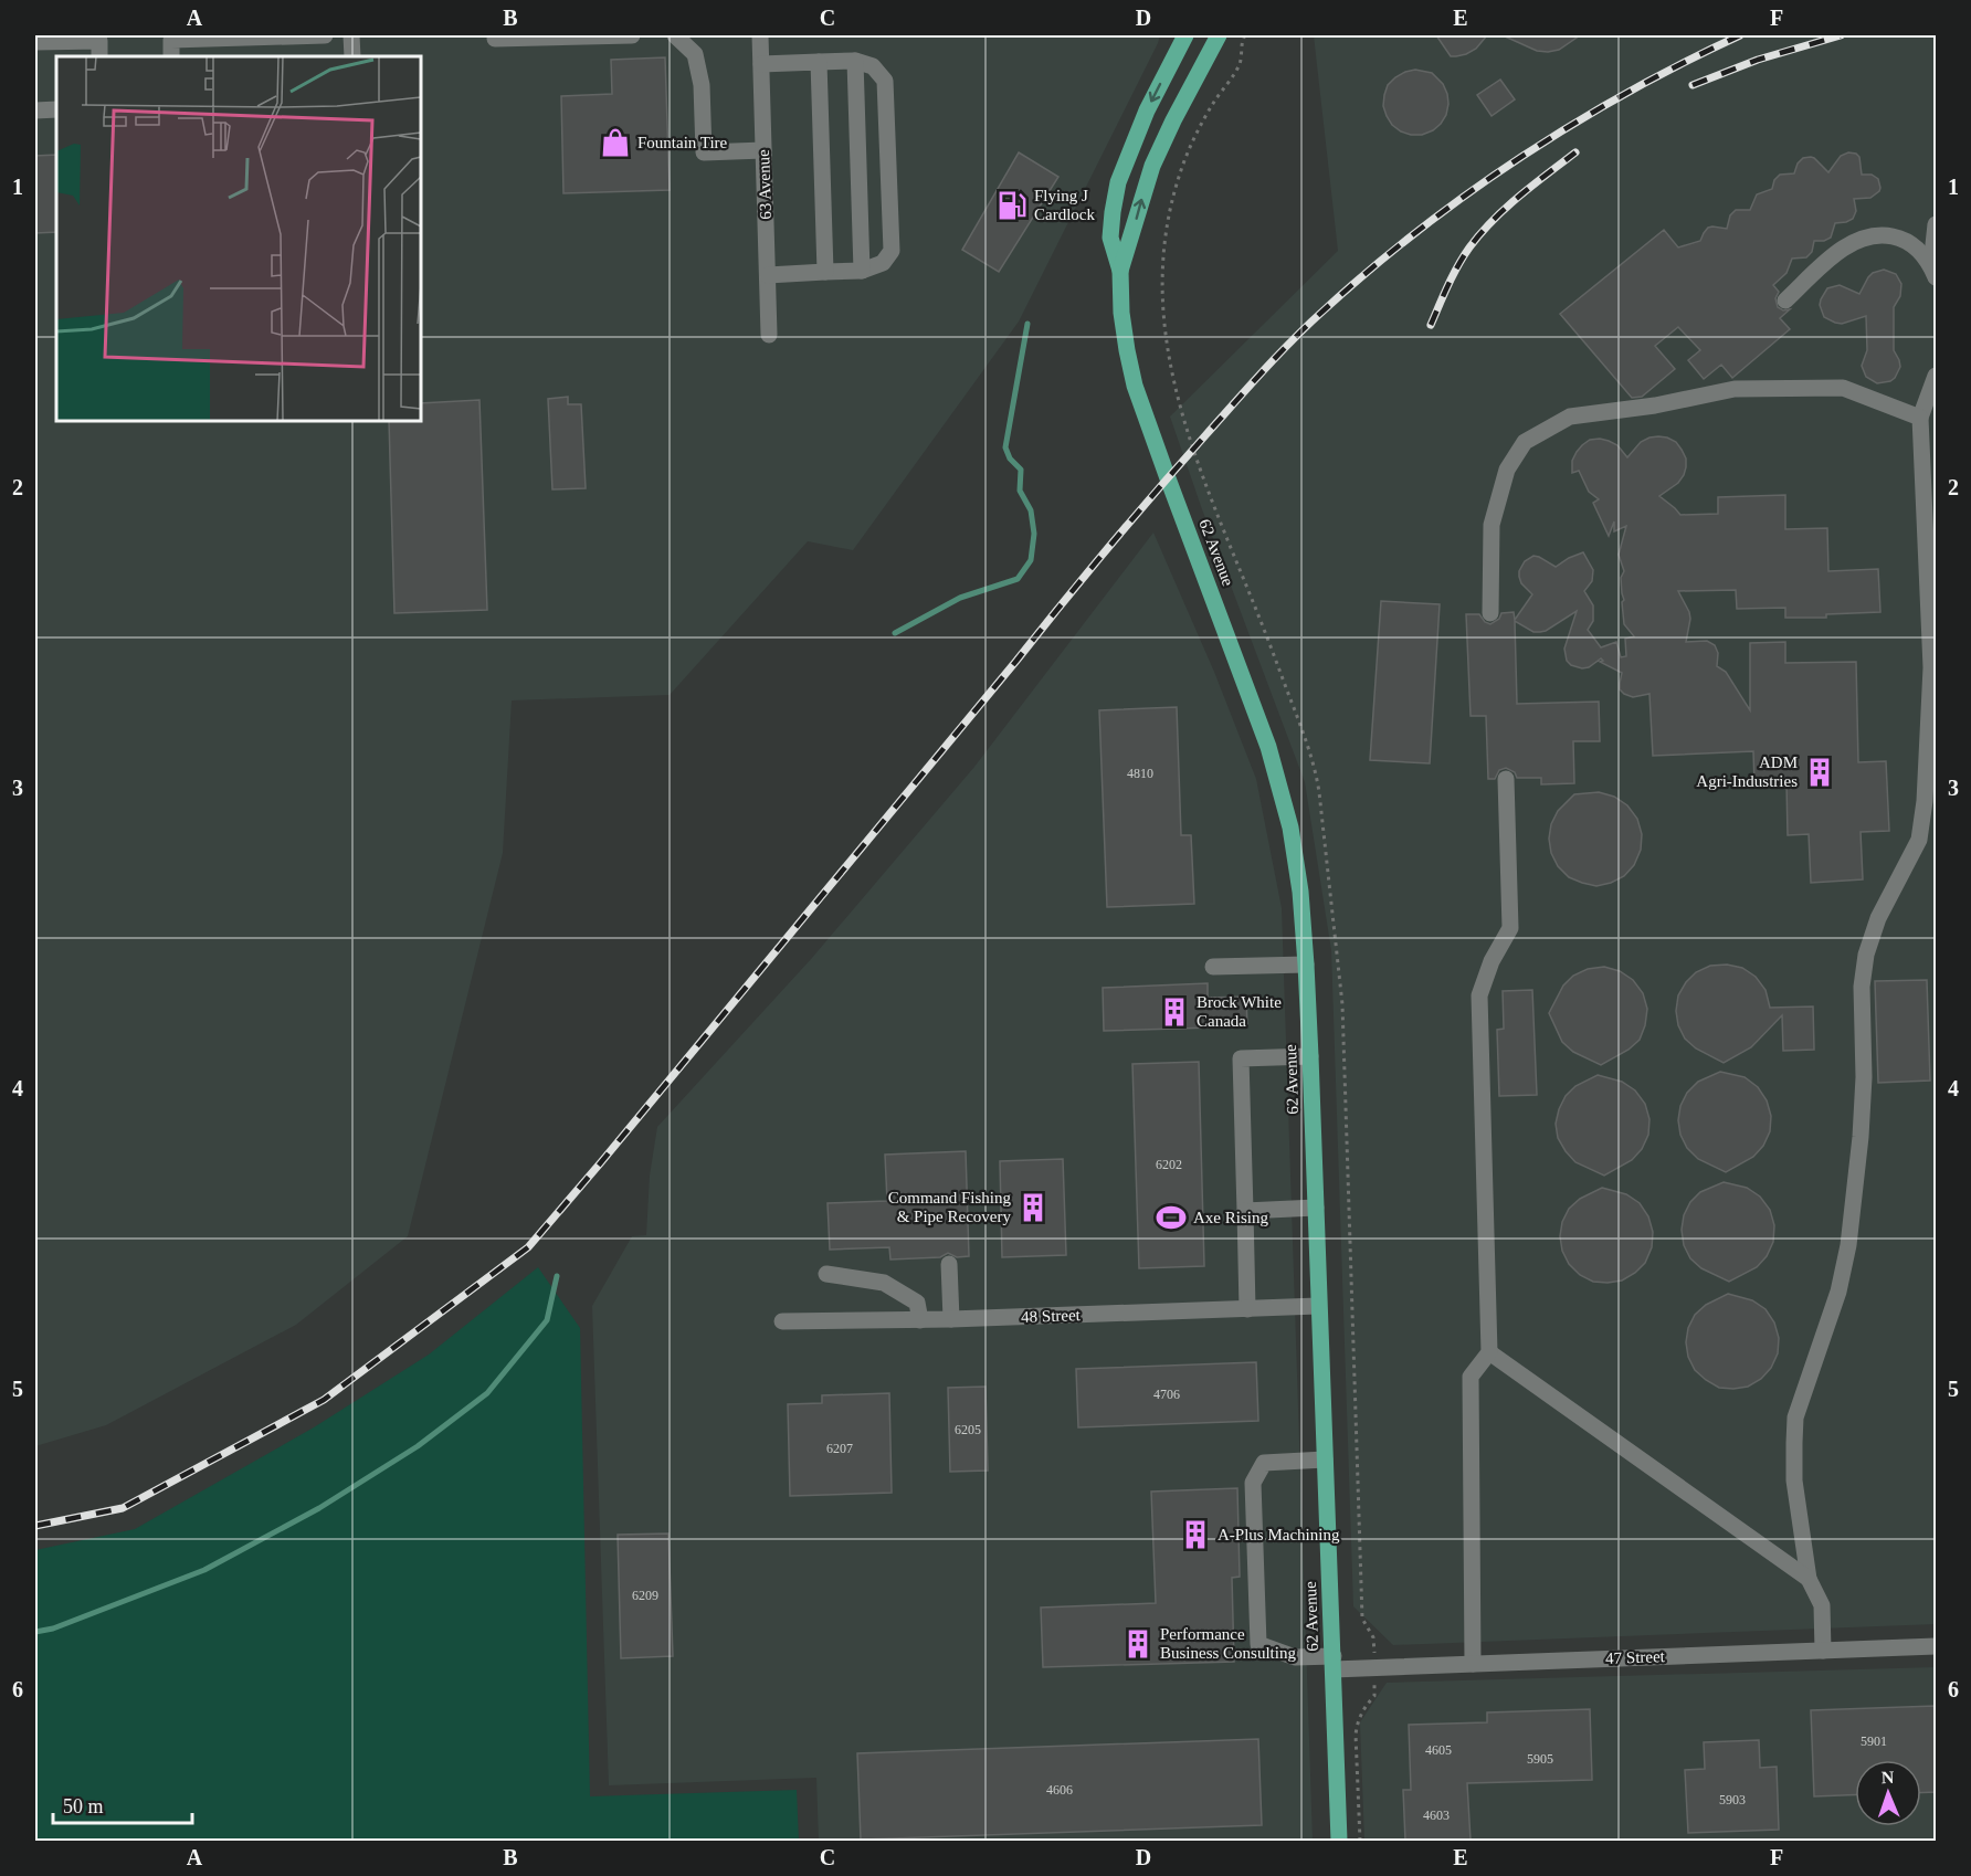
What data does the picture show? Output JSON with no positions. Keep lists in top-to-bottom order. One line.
{"streets":{"main road":["62 Avenue"],"street":["63 Avenue","48 Street","47 Street"]},"crossings":[["62 Avenue","48 Street"],["62 Avenue","47 Street"]],"places":{"shop":["Fountain Tire"],"fuel station":["Flying J Cardlock"],"building":["ADM Agri-Industries","Brock White Canada","Command Fishing & Pipe Recovery","A-Plus Machining","Performance Business Consulting"],"sports":["Axe Rising"]},"house_numbers":["4810","6202","4706","6205","6207","6209","5901","4605","5905","4606","5903","4603"],"scale_bar":"50 m","north":"top","grid":{"columns":["A","B","C","D","E","F"],"rows":["1","2","3","4","5","6"]}}
